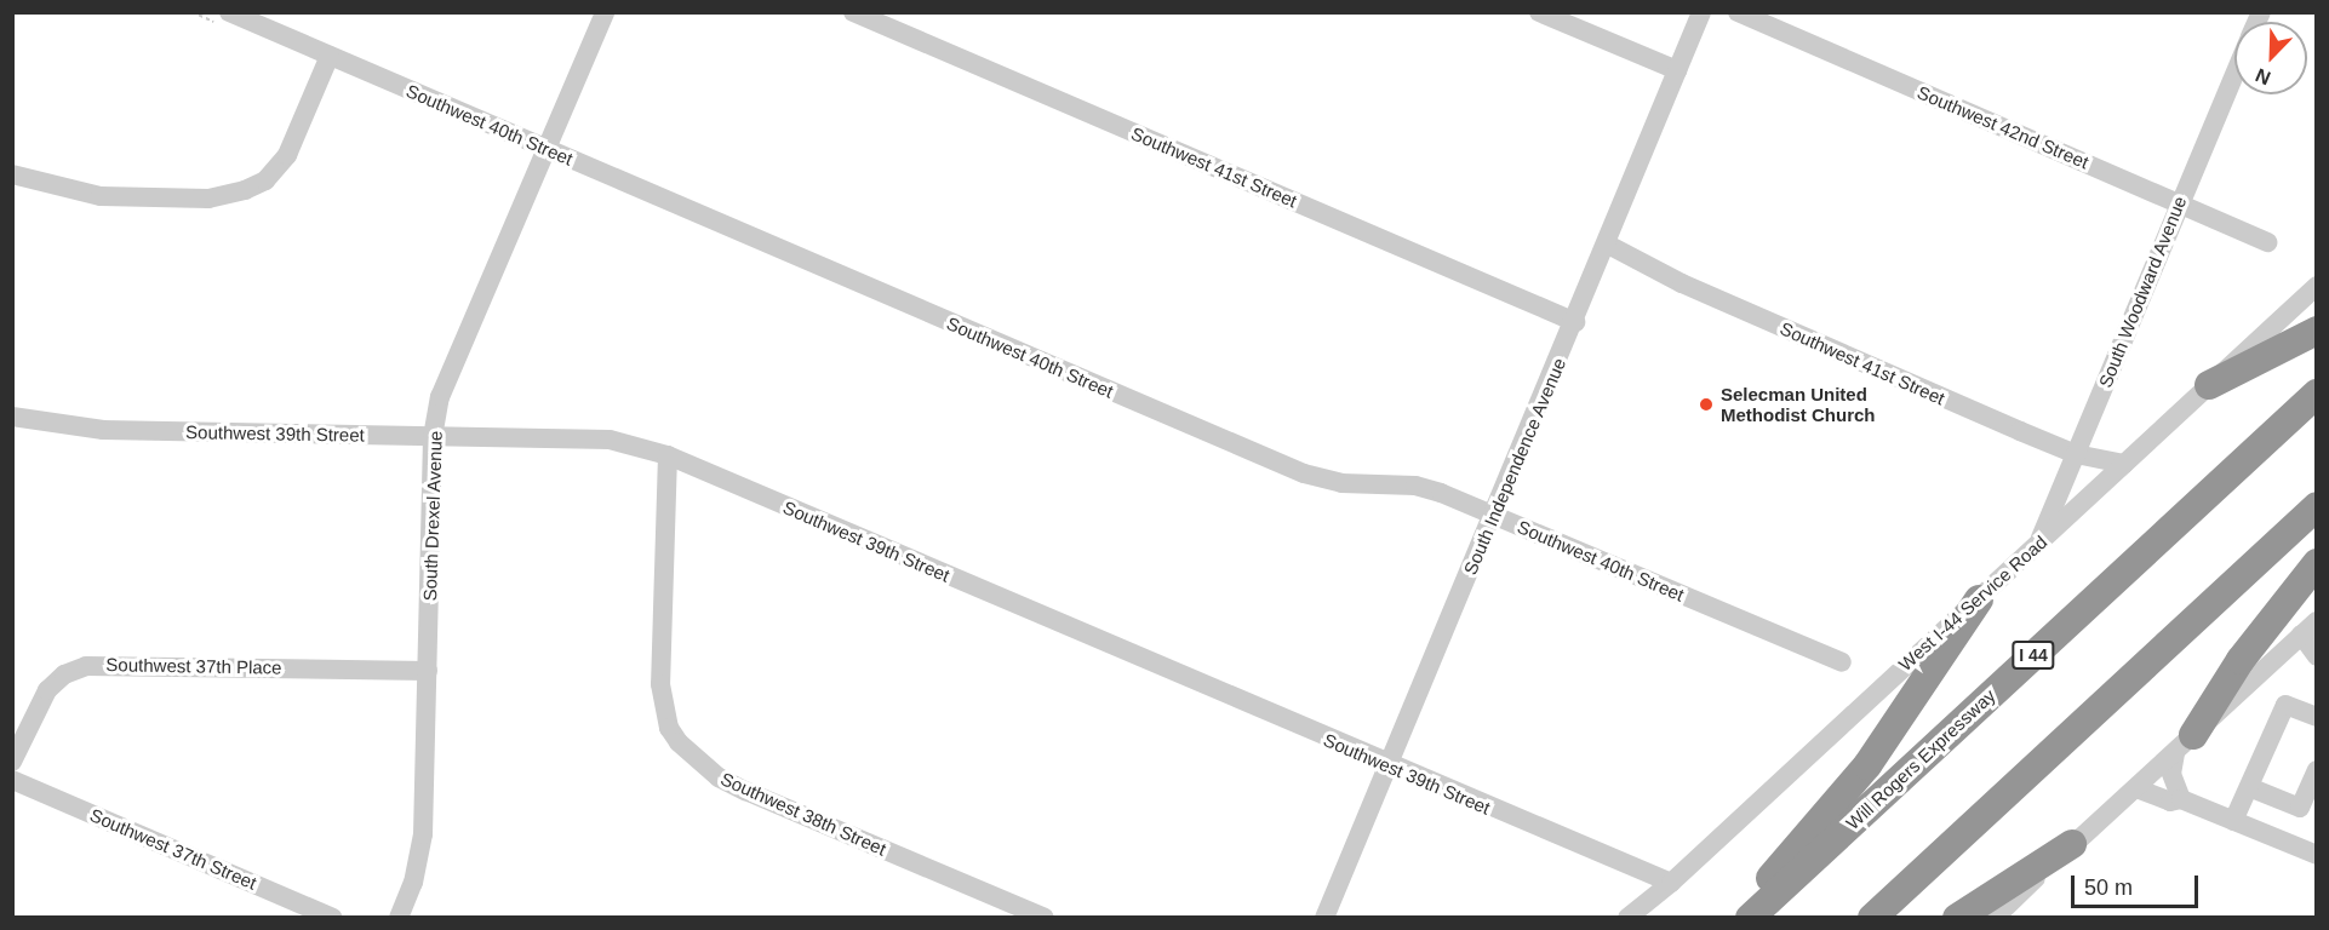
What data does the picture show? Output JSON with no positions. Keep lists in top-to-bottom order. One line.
{"streets":{"highway":["I 44","Will Rogers Expressway"],"street":["Southwest 40th Street","Southwest 42nd Street","Southwest 41st Street","South Woodward Avenue","Southwest 39th Street","South Independence Avenue","South Drexel Avenue","West I-44 Service Road","Southwest 37th Place","Southwest 38th Street","Southwest 37th Street"]},"crossings":[["Southwest 40th Street","South Independence Avenue"],["Southwest 40th Street","South Drexel Avenue"],["Southwest 42nd Street","South Woodward Avenue"],["Southwest 41st Street","South Woodward Avenue"],["Southwest 41st Street","South Independence Avenue"],["Southwest 41st Street","West I-44 Service Road"],["South Woodward Avenue","West I-44 Service Road"],["Southwest 39th Street","South Independence Avenue"],["Southwest 39th Street","South Drexel Avenue"],["Southwest 39th Street","West I-44 Service Road"],["Southwest 39th Street","Southwest 38th Street"],["South Drexel Avenue","Southwest 37th Place"]],"places":["Selecman United Methodist Church"],"scale_bar":"50 m","north":"bottom left"}
